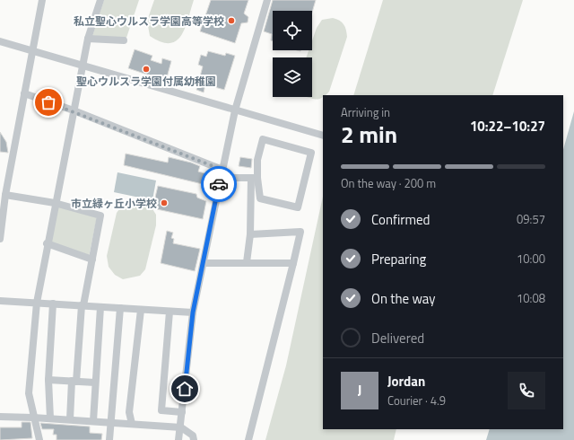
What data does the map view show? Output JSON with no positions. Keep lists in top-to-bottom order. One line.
{"places":["私立聖心ウルスラ学園高等学校","聖心ウルスラ学園付属幼稚園","市立緑ヶ丘小学校"],"page":{"heading":["2 min","Arriving in","10:22–10:27"],"panel":["Jordan","Courier · 4.9"],"bar":"On the way · 200 m","list":[["Confirmed","09:57"],["Preparing","10:00"],["On the way","10:08"],"Delivered"],"round":"J"}}
